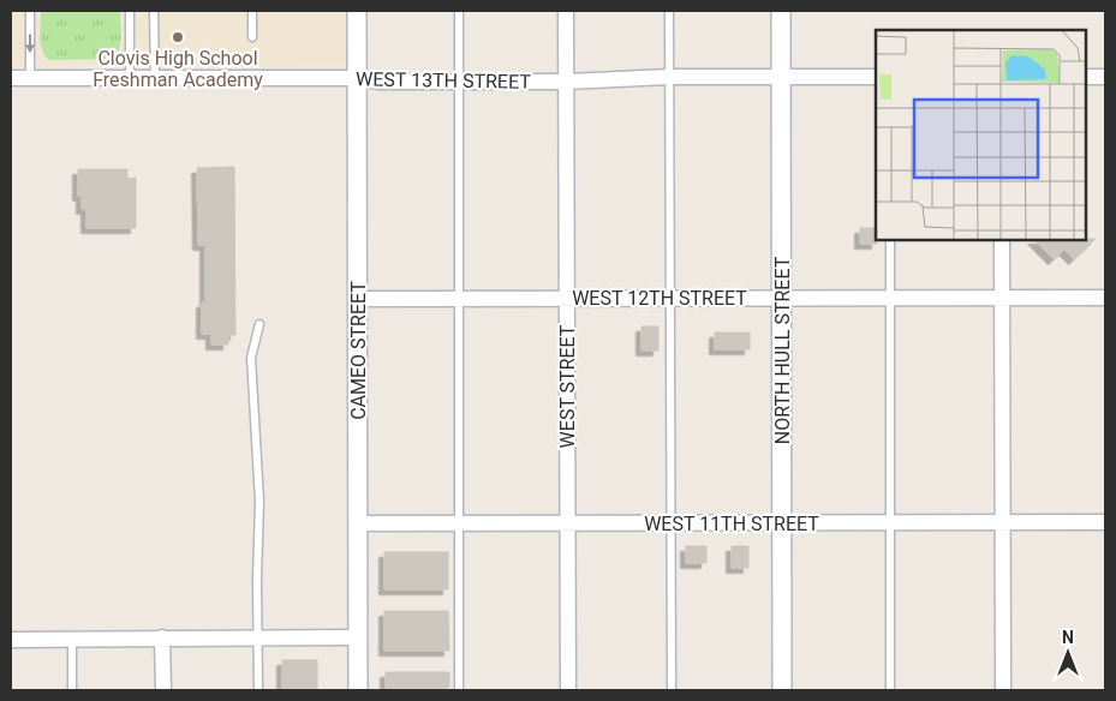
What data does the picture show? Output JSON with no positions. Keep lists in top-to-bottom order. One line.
{"streets":{"street":["WEST 13TH STREET","WEST 12TH STREET","CAMEO STREET","NORTH HULL STREET","WEST STREET","WEST 11TH STREET"]},"crossings":[["WEST 13TH STREET","CAMEO STREET"],["WEST 13TH STREET","NORTH HULL STREET"],["WEST 13TH STREET","WEST STREET"],["WEST 12TH STREET","CAMEO STREET"],["WEST 12TH STREET","NORTH HULL STREET"],["WEST 12TH STREET","WEST STREET"],["CAMEO STREET","WEST 11TH STREET"],["NORTH HULL STREET","WEST 11TH STREET"],["WEST STREET","WEST 11TH STREET"]],"places":["Clovis High School Freshman Academy"],"north":"top"}
